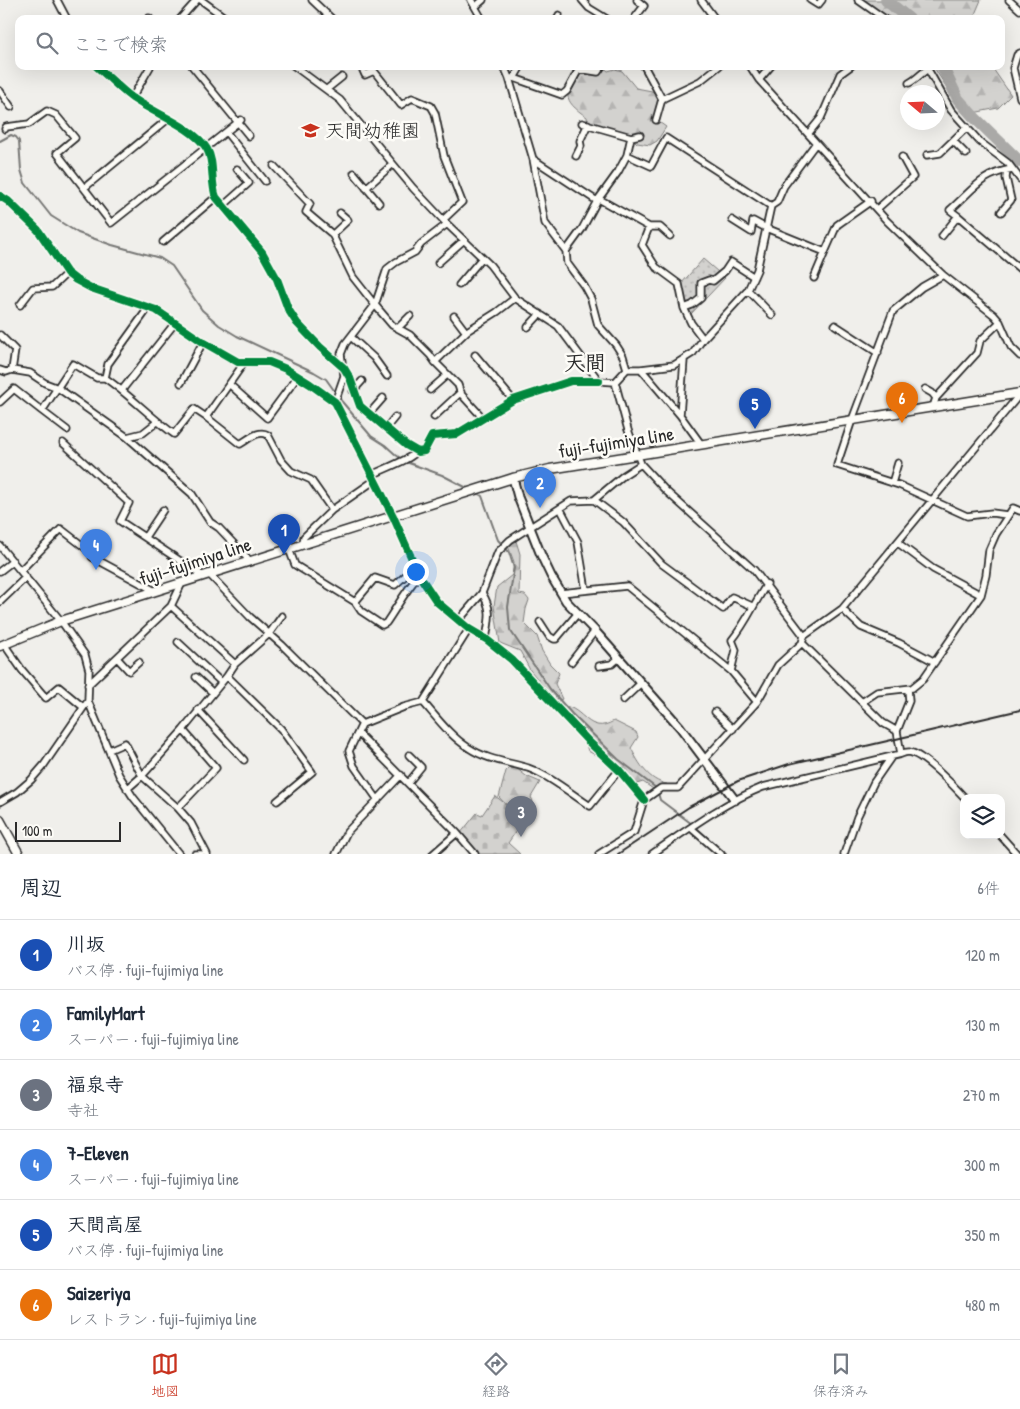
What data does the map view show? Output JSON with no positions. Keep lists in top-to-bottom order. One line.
{"streets":{"main road":["fuji-fujimiya line"]},"districts":["天間"],"places":{"school or university":["天間幼稚園"]},"scale_bar":"100 m","north":"left","page":{"search":"ここで検索","pins":["6","5","2","1","4","3"],"scale":"100 m","heading":["周辺","6件"],"list":[{"mark":"1","name":"川坂","note":"バス停 · fuji-fujimiya line","value":"120 m"},{"mark":"2","name":"FamilyMart","note":"スーパー · fuji-fujimiya line","value":"130 m"},{"mark":"3","name":"福泉寺","note":"寺社","value":"270 m"},{"mark":"4","name":"7-Eleven","note":"スーパー · fuji-fujimiya line","value":"300 m"},{"mark":"5","name":"天間高屋","note":"バス停 · fuji-fujimiya line","value":"350 m"},{"mark":"6","name":"Saizeriya","note":"レストラン · fuji-fujimiya line","value":"480 m"}],"nav":["地図","経路","保存済み"]}}
